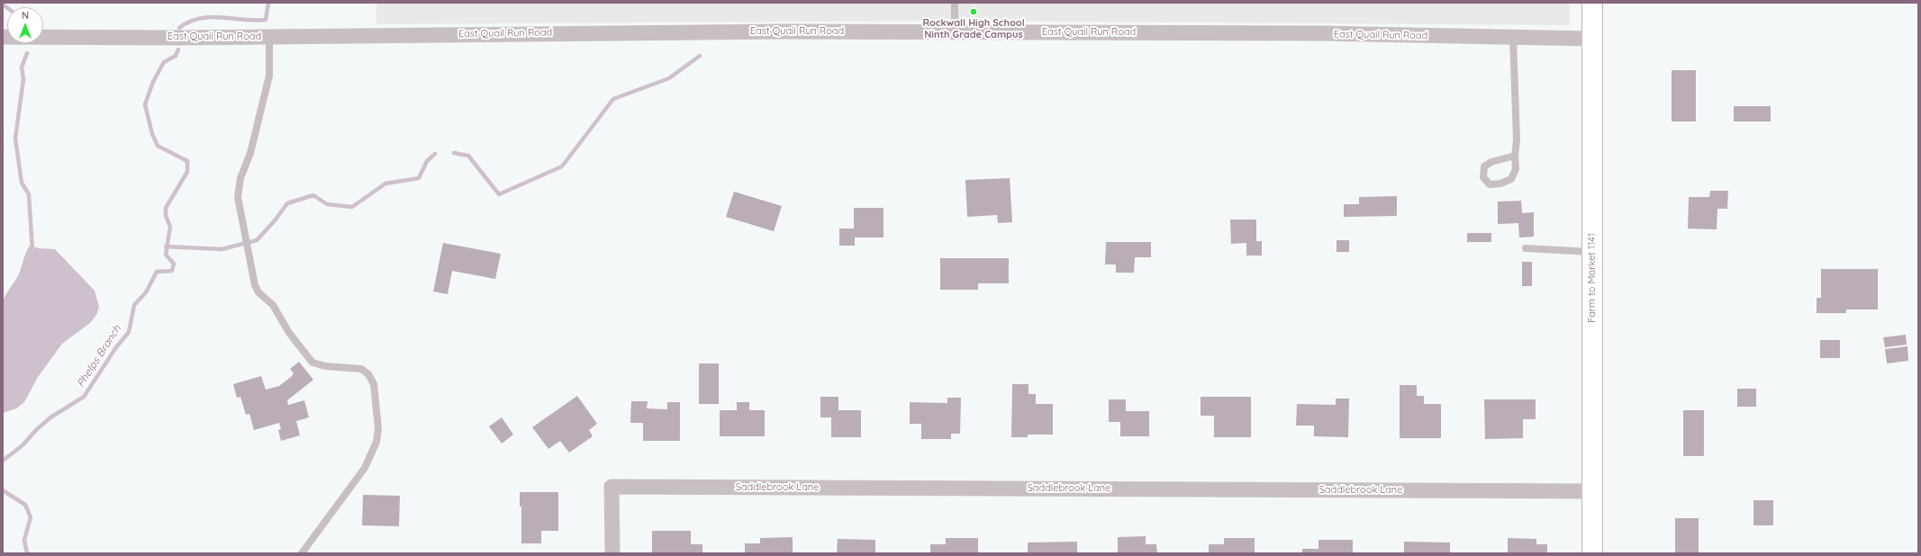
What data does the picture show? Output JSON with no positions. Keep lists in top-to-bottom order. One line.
{"streets":{"street":["East Quail Run Road","Farm to Market 1141","Saddlebrook Lane"]},"crossings":[["East Quail Run Road","Farm to Market 1141"],["Farm to Market 1141","Saddlebrook Lane"]],"water":["Phelps Branch"],"places":["Rockwall High School Ninth Grade Campus"],"north":"top"}
